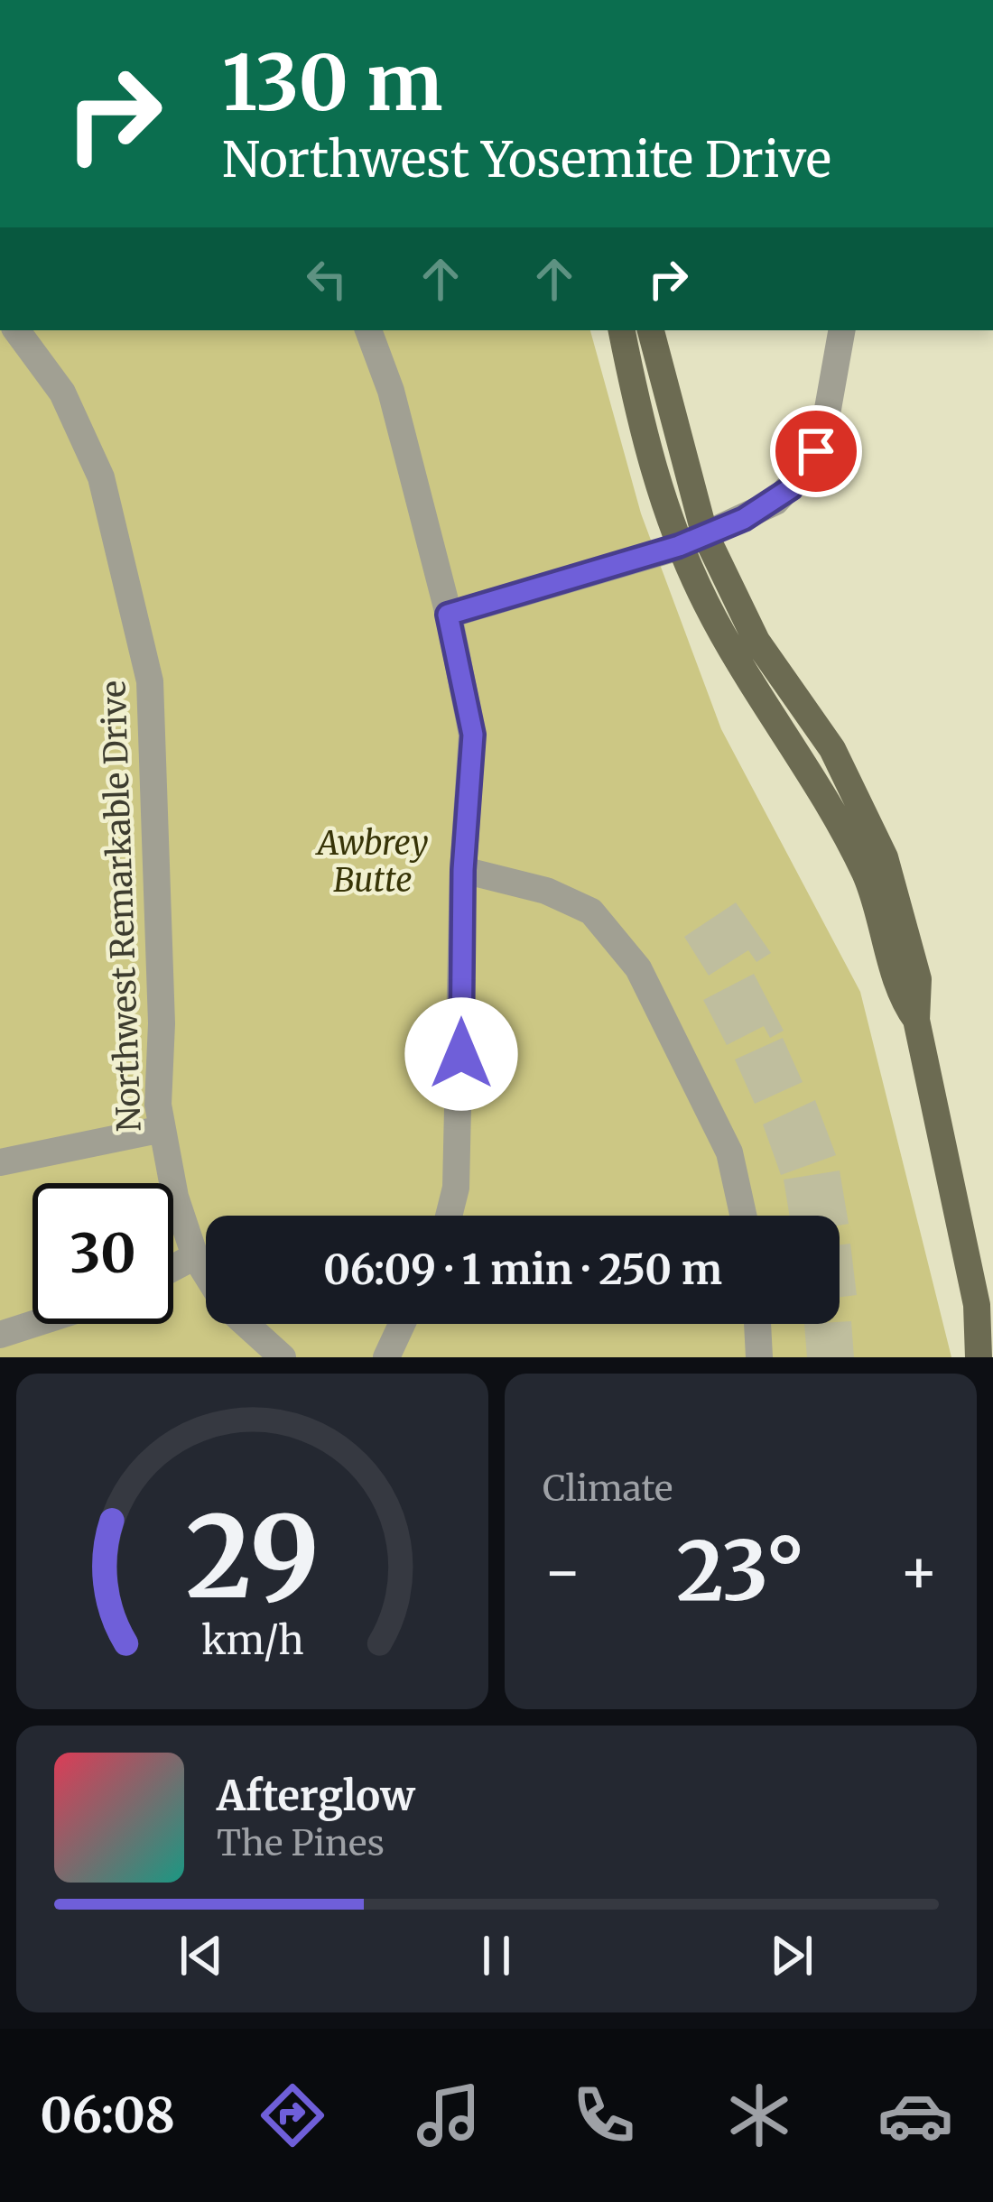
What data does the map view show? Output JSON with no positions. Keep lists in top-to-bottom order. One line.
{"streets":{"street":["Northwest Remarkable Drive"]},"parks":["Awbrey Butte"],"page":{"turn":["130 m","Northwest Yosemite Drive"],"limit":"30","trip":"06:09 · 1 min · 250 m","tile":"Climate","heat":["−","23°","+"],"song":["Afterglow","The Pines"],"tabs":"06:08","gauge":["29","km/h"]}}
